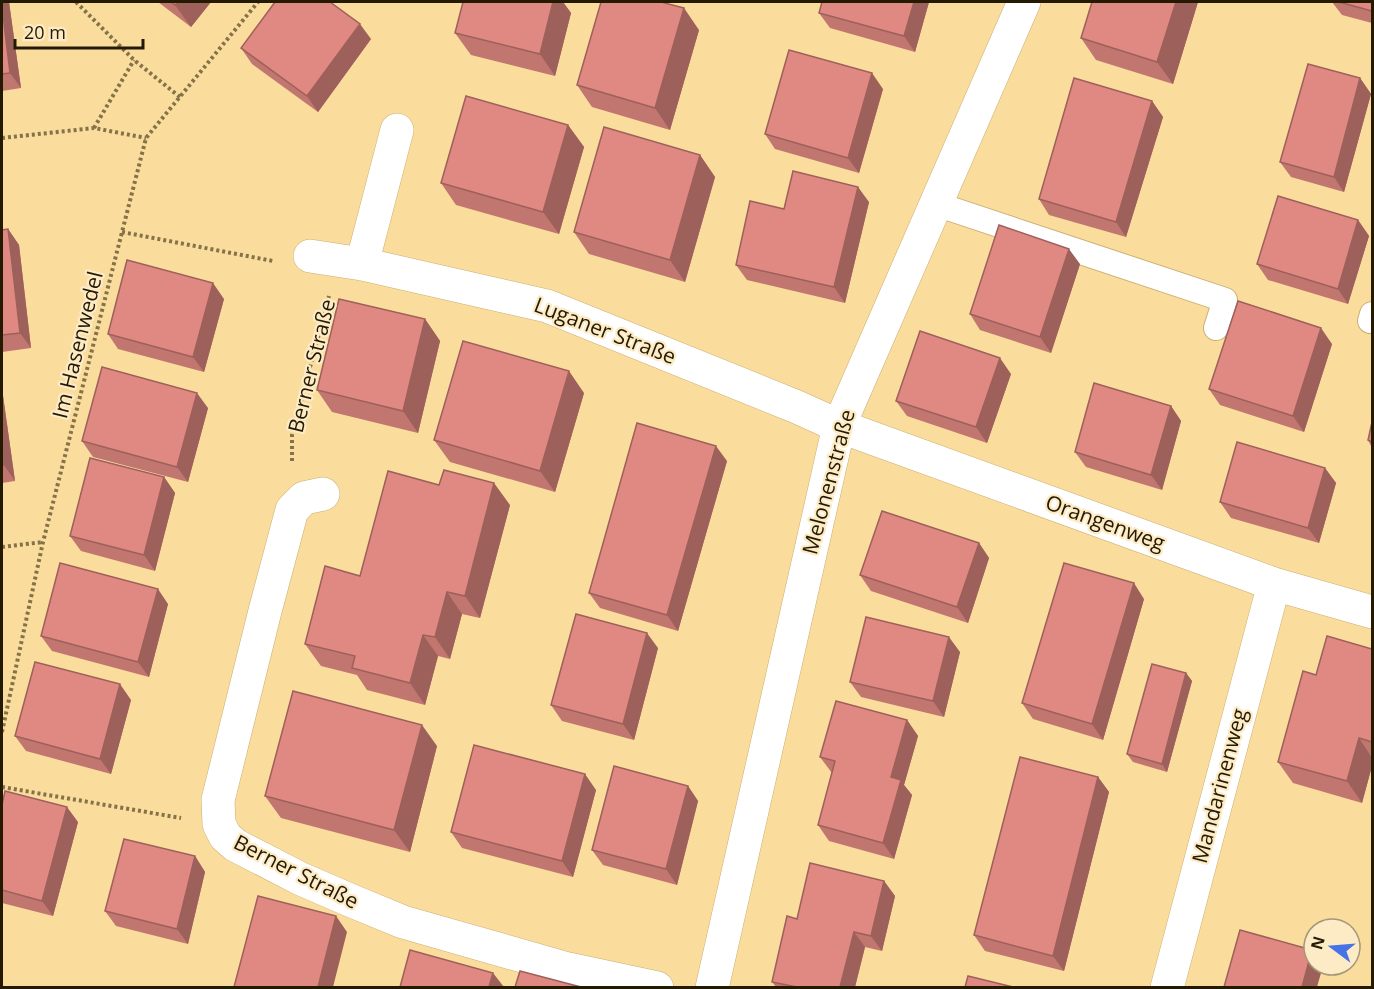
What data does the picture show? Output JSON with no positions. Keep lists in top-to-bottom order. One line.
{"streets":{"street":["Luganer Straße","Berner Straße","Melonenstraße","Orangenweg","Mandarinenweg"],"path":["Im Hasenwedel"]},"crossings":[["Luganer Straße","Berner Straße"],["Luganer Straße","Melonenstraße"],["Luganer Straße","Orangenweg"],["Melonenstraße","Orangenweg"],["Orangenweg","Mandarinenweg"]],"scale_bar":"20 m","north":"left"}
